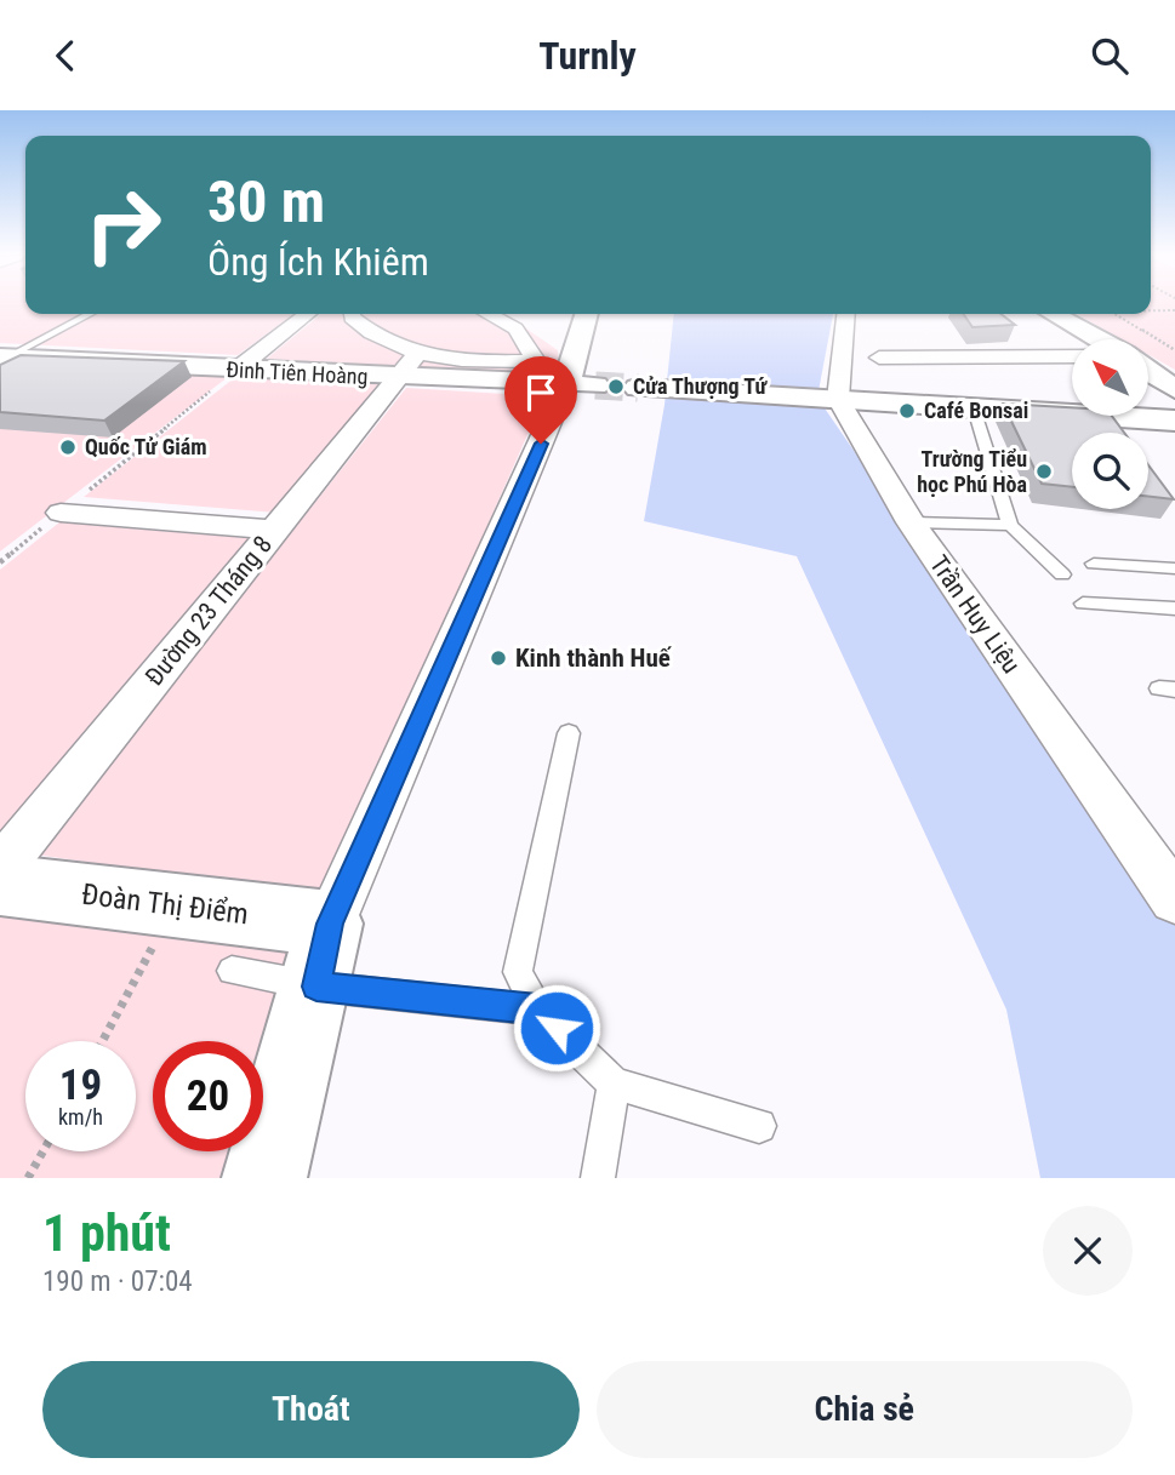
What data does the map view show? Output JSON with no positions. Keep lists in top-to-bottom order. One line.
{"streets":{"main road":["Đinh Tiên Hoàng","Đoàn Thị Điểm"],"street":["Đường 23 Tháng 8","Trần Huy Liệu"]},"crossings":[["Đinh Tiên Hoàng","Đường 23 Tháng 8"]],"places":["Cửa Thượng Tứ","Café Bonsai","Quốc Tử Giám","Trường Tiểu học Phú Hòa","Kinh thành Huế"],"north":"top left","page":{"header":"Turnly","turn":["30 m","Ông Ích Khiêm"],"speed":"19 km/h","limit":"20","heading":["1 phút","190 m · 07:04"],"buttons":["Thoát","Chia sẻ"]}}
